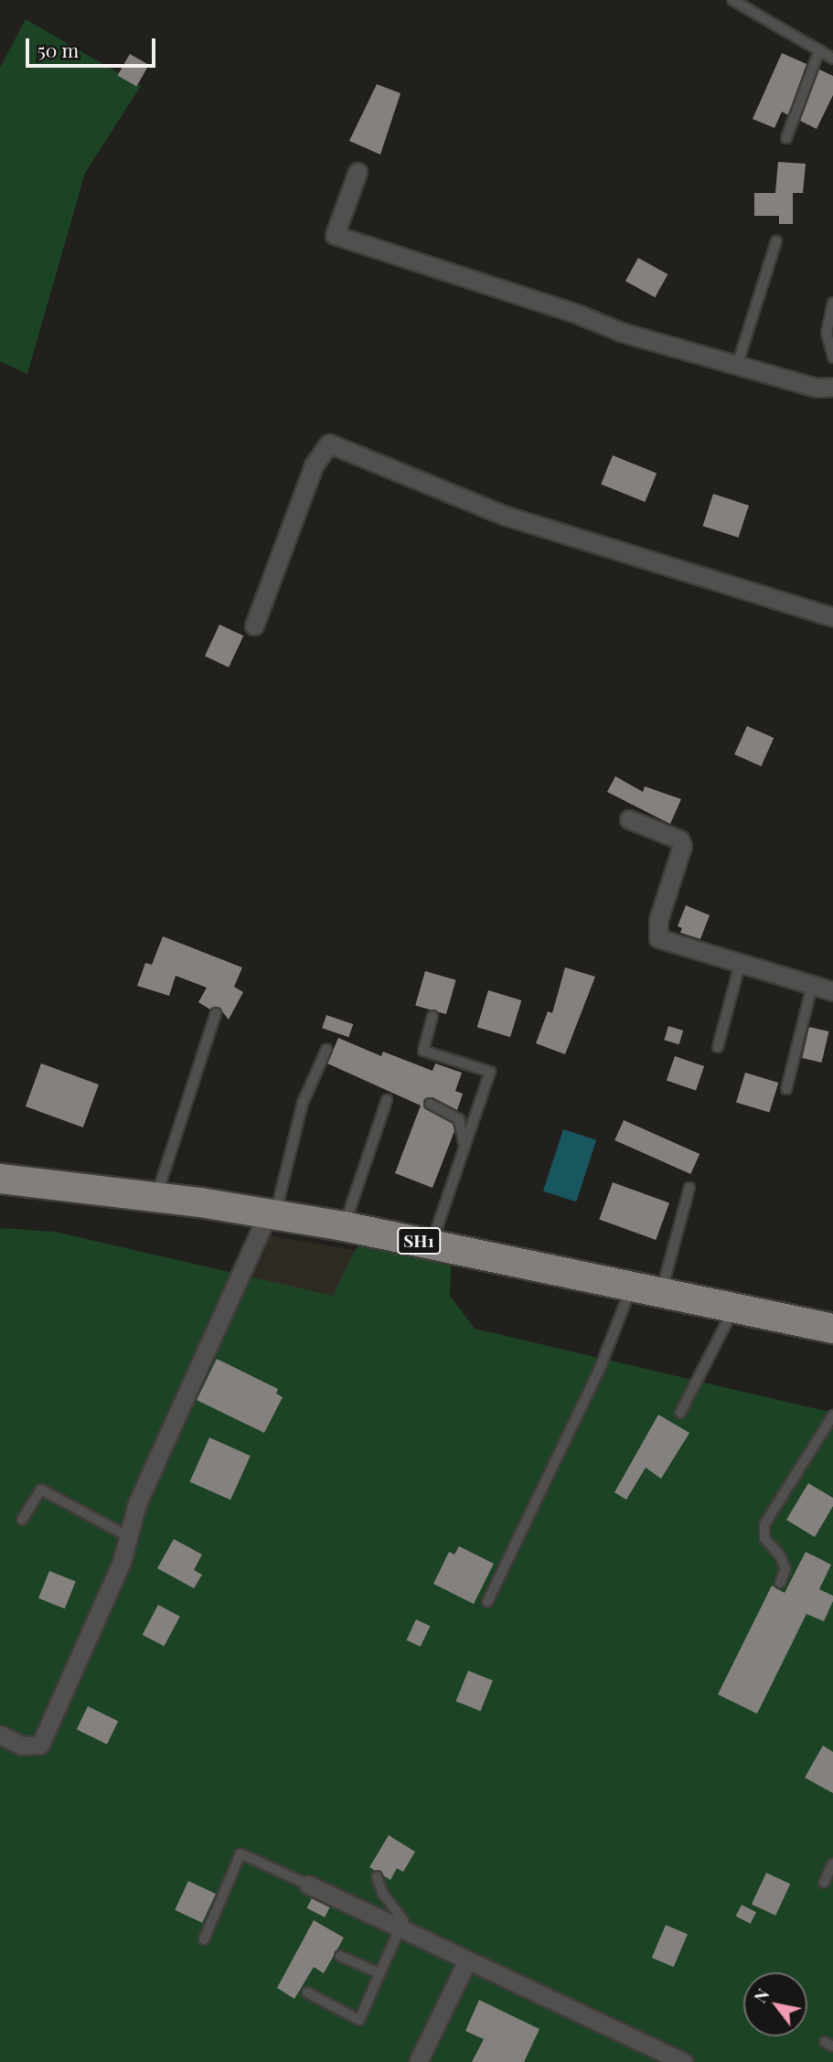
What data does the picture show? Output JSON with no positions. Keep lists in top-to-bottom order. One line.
{"streets":{"main road":["SH1"]},"scale_bar":"50 m","north":"top left"}
